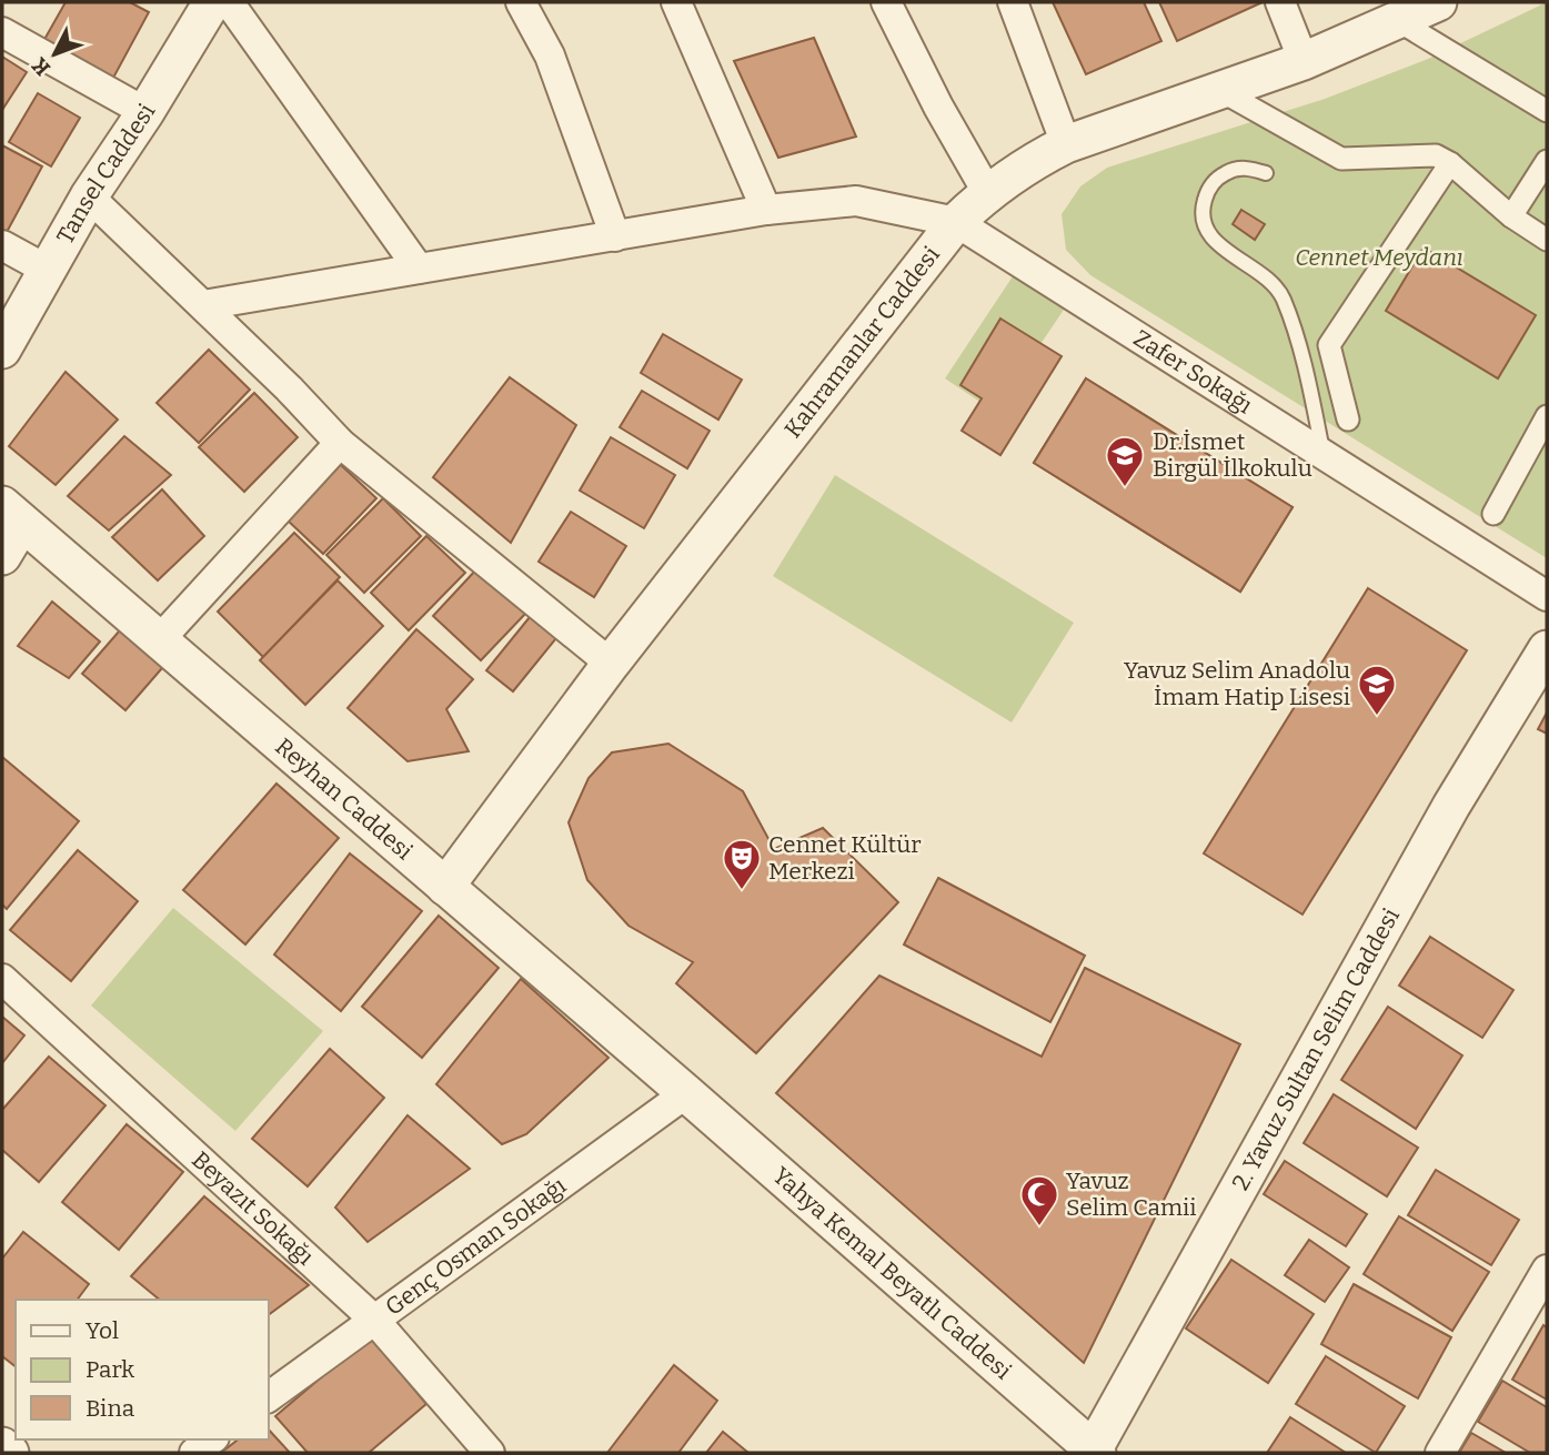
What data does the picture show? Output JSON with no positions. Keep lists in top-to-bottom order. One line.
{"streets":{"street":["Tansel Caddesi","Kahramanlar Caddesi","Zafer Sokağı","Reyhan Caddesi","2. Yavuz Sultan Selim Caddesi","Beyazıt Sokağı","Genç Osman Sokağı","Yahya Kemal Beyatlı Caddesi"]},"crossings":[["Kahramanlar Caddesi","Zafer Sokağı"],["Kahramanlar Caddesi","Reyhan Caddesi"],["Reyhan Caddesi","Genç Osman Sokağı"],["Reyhan Caddesi","Yahya Kemal Beyatlı Caddesi"],["2. Yavuz Sultan Selim Caddesi","Yahya Kemal Beyatlı Caddesi"],["Beyazıt Sokağı","Genç Osman Sokağı"],["Genç Osman Sokağı","Yahya Kemal Beyatlı Caddesi"]],"parks":["Cennet Meydanı"],"places":{"school or university":["Dr.İsmet Birgül İlkokulu","Yavuz Selim Anadolu İmam Hatip Lisesi"],"theatre":["Cennet Kültür Merkezi"],"mosque":["Yavuz Selim Camii"]},"legend":["Yol","Park","Bina"],"north":"bottom left"}
